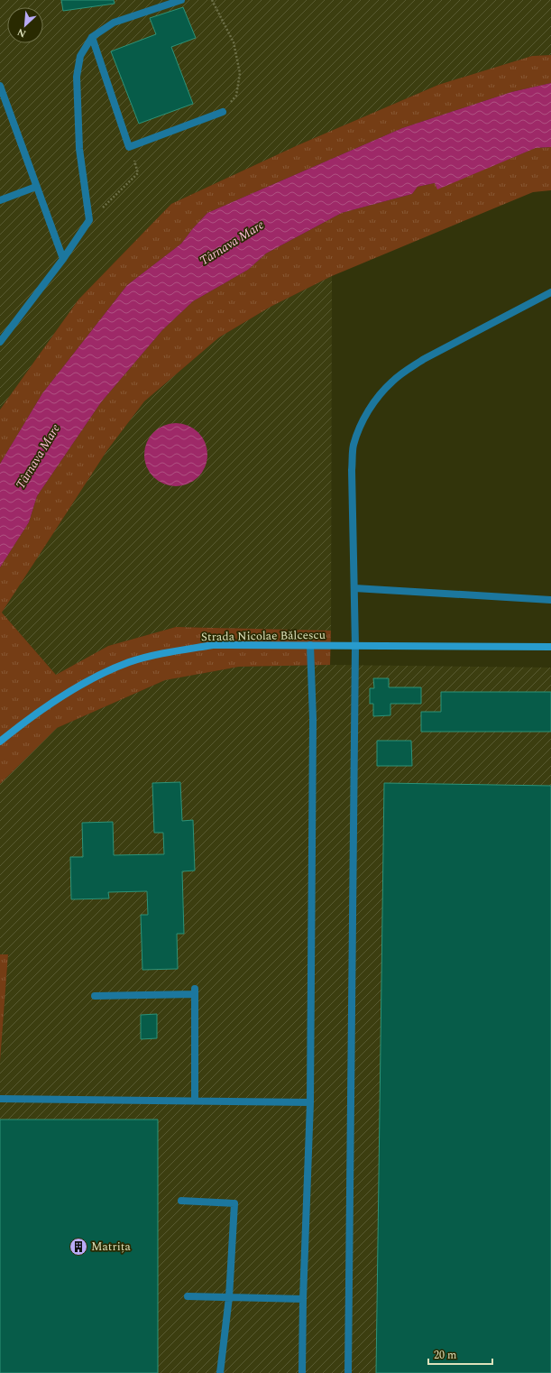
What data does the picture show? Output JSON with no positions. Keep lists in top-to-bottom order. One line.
{"streets":{"main road":["Strada Nicolae Bălcescu"]},"water":["Târnava Mare"],"places":{"building":["Matrița"]},"scale_bar":"20 m","north":"bottom left"}
